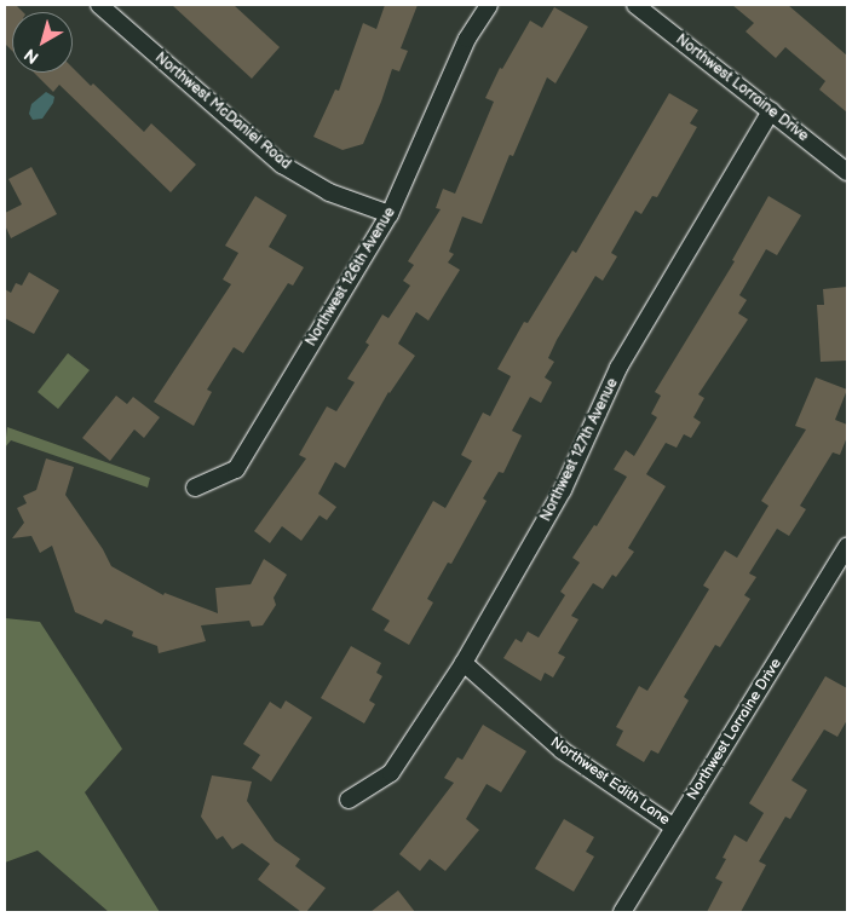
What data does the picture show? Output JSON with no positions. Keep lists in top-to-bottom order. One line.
{"streets":{"street":["Northwest Lorraine Drive","Northwest McDaniel Road","Northwest 126th Avenue","Northwest 127th Avenue","Northwest Edith Lane"]},"crossings":[["Northwest Lorraine Drive","Northwest 127th Avenue"],["Northwest Lorraine Drive","Northwest Edith Lane"],["Northwest McDaniel Road","Northwest 126th Avenue"],["Northwest 127th Avenue","Northwest Edith Lane"]],"north":"bottom left"}
